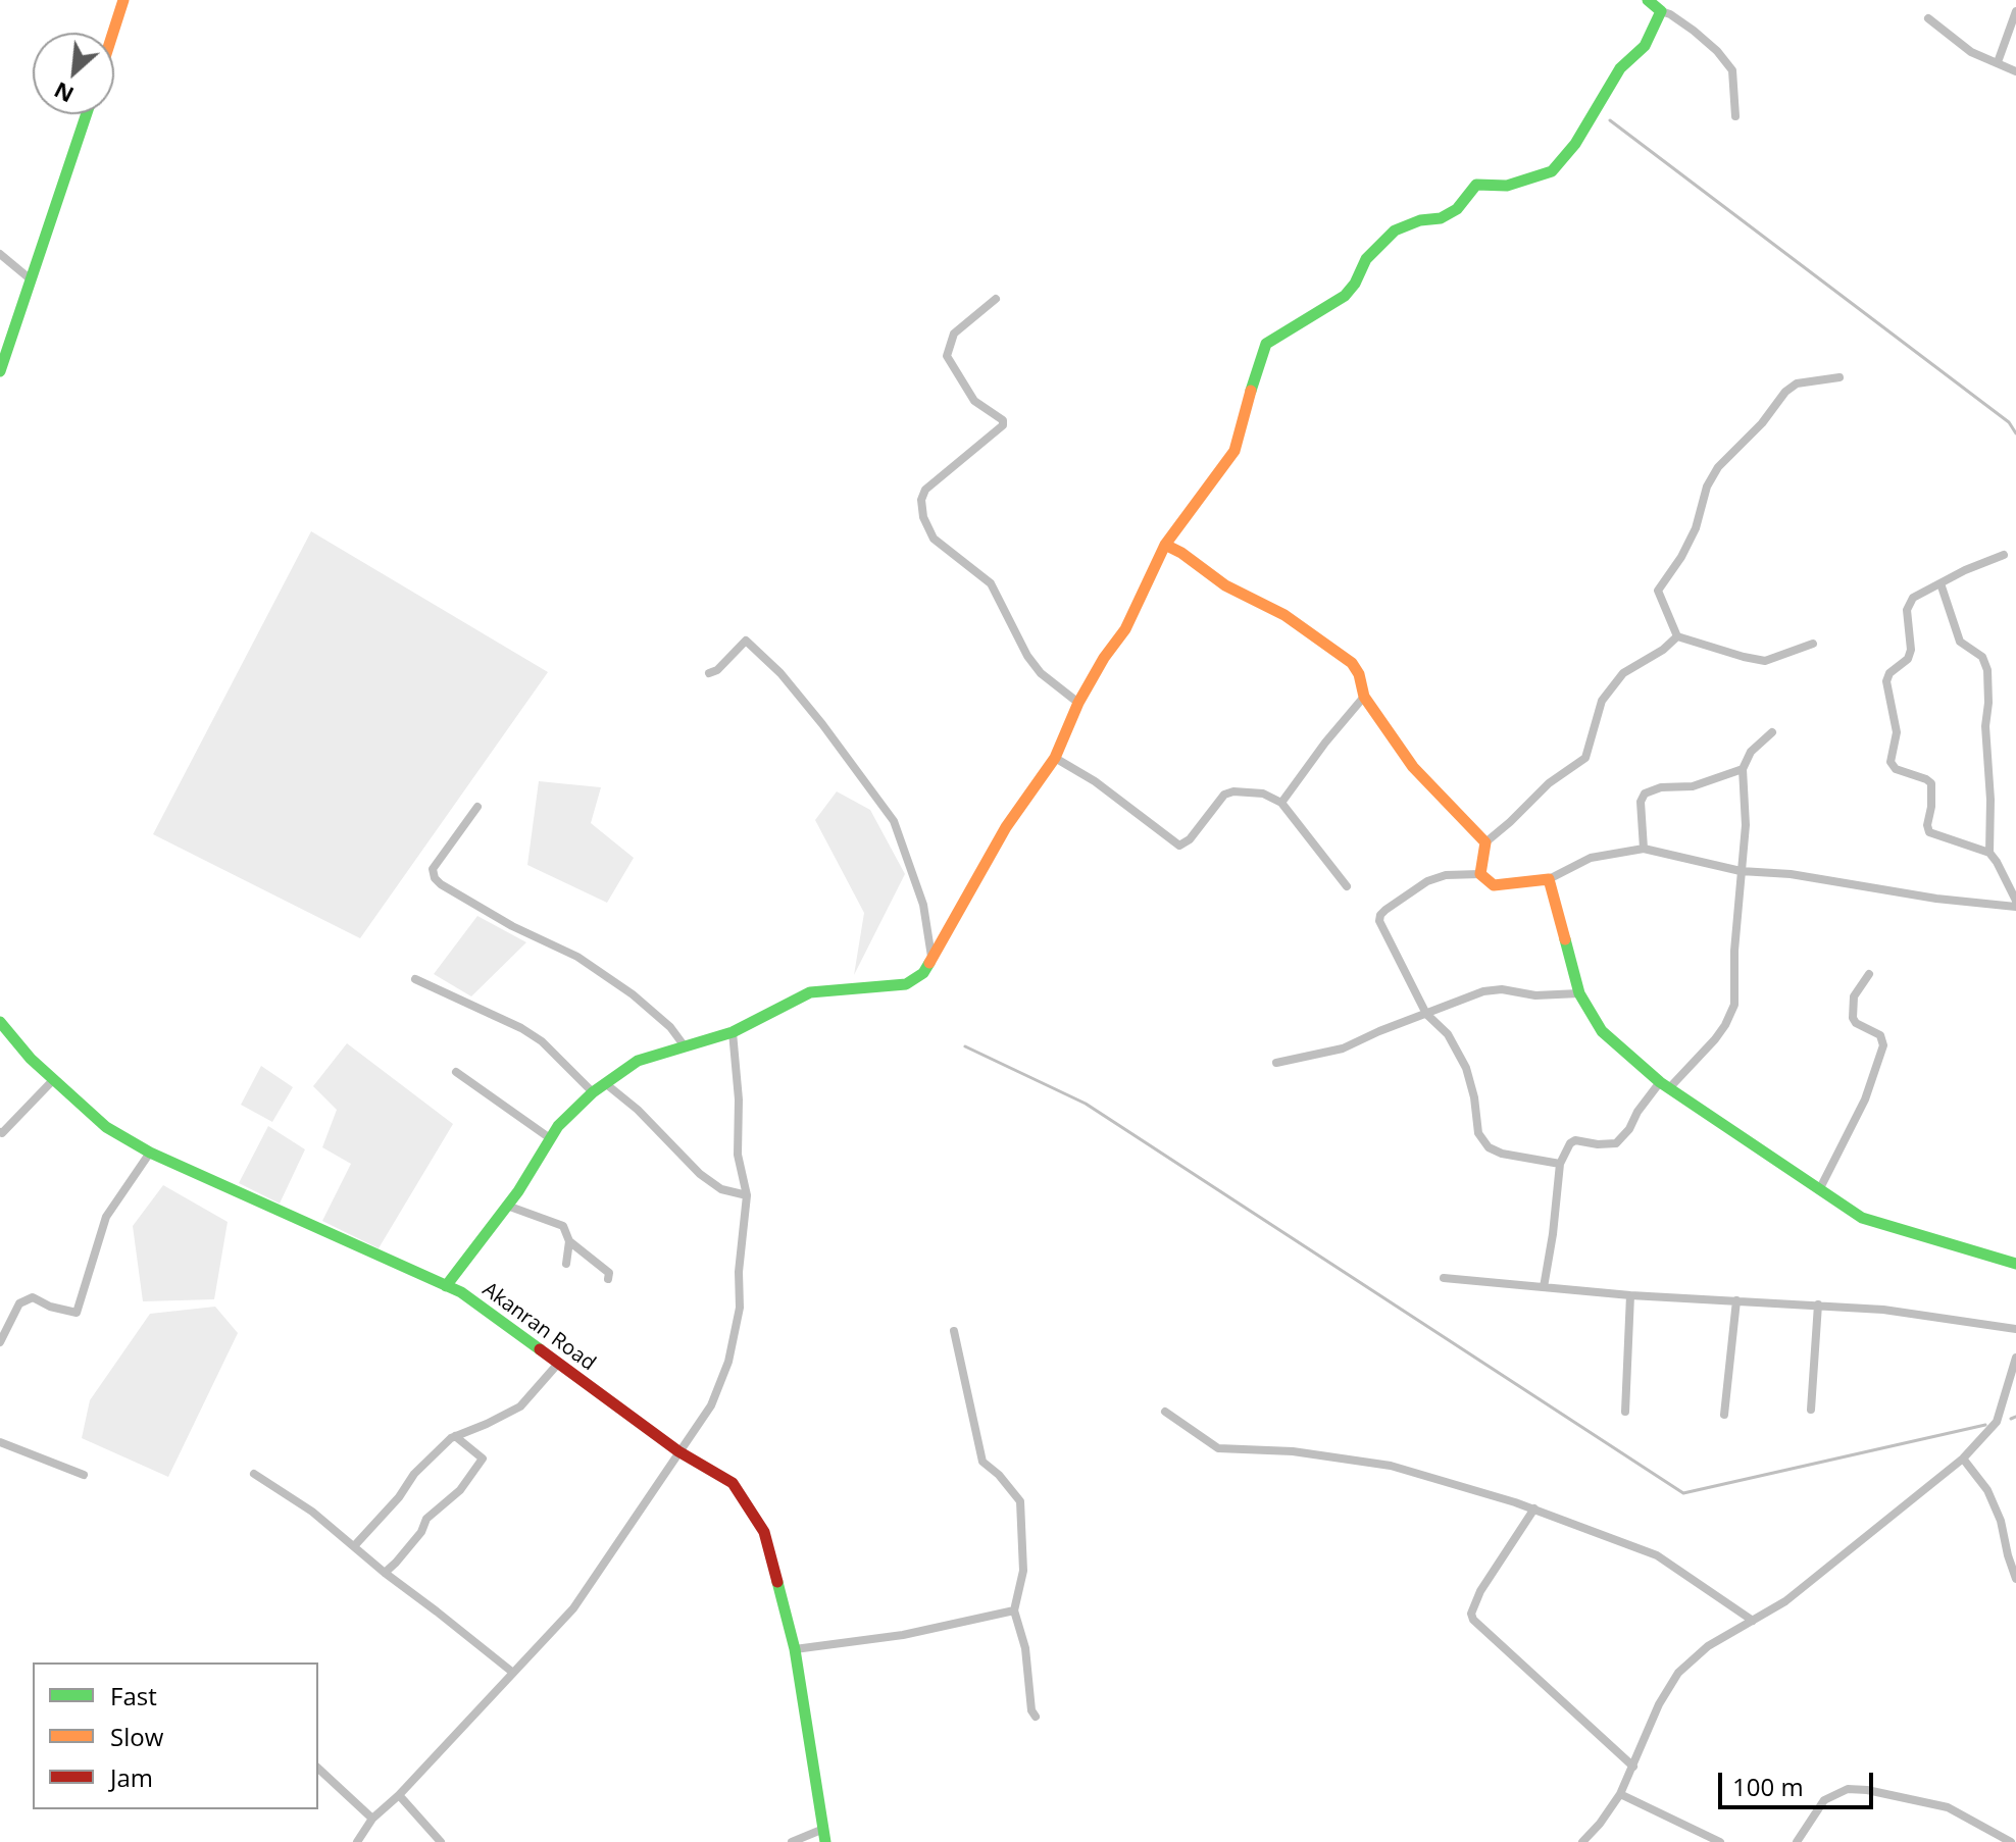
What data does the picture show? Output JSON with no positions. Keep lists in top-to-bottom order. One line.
{"streets":{"street":["Akanran Road"]},"legend":["Fast","Slow","Jam"],"scale_bar":"100 m","north":"bottom left"}
